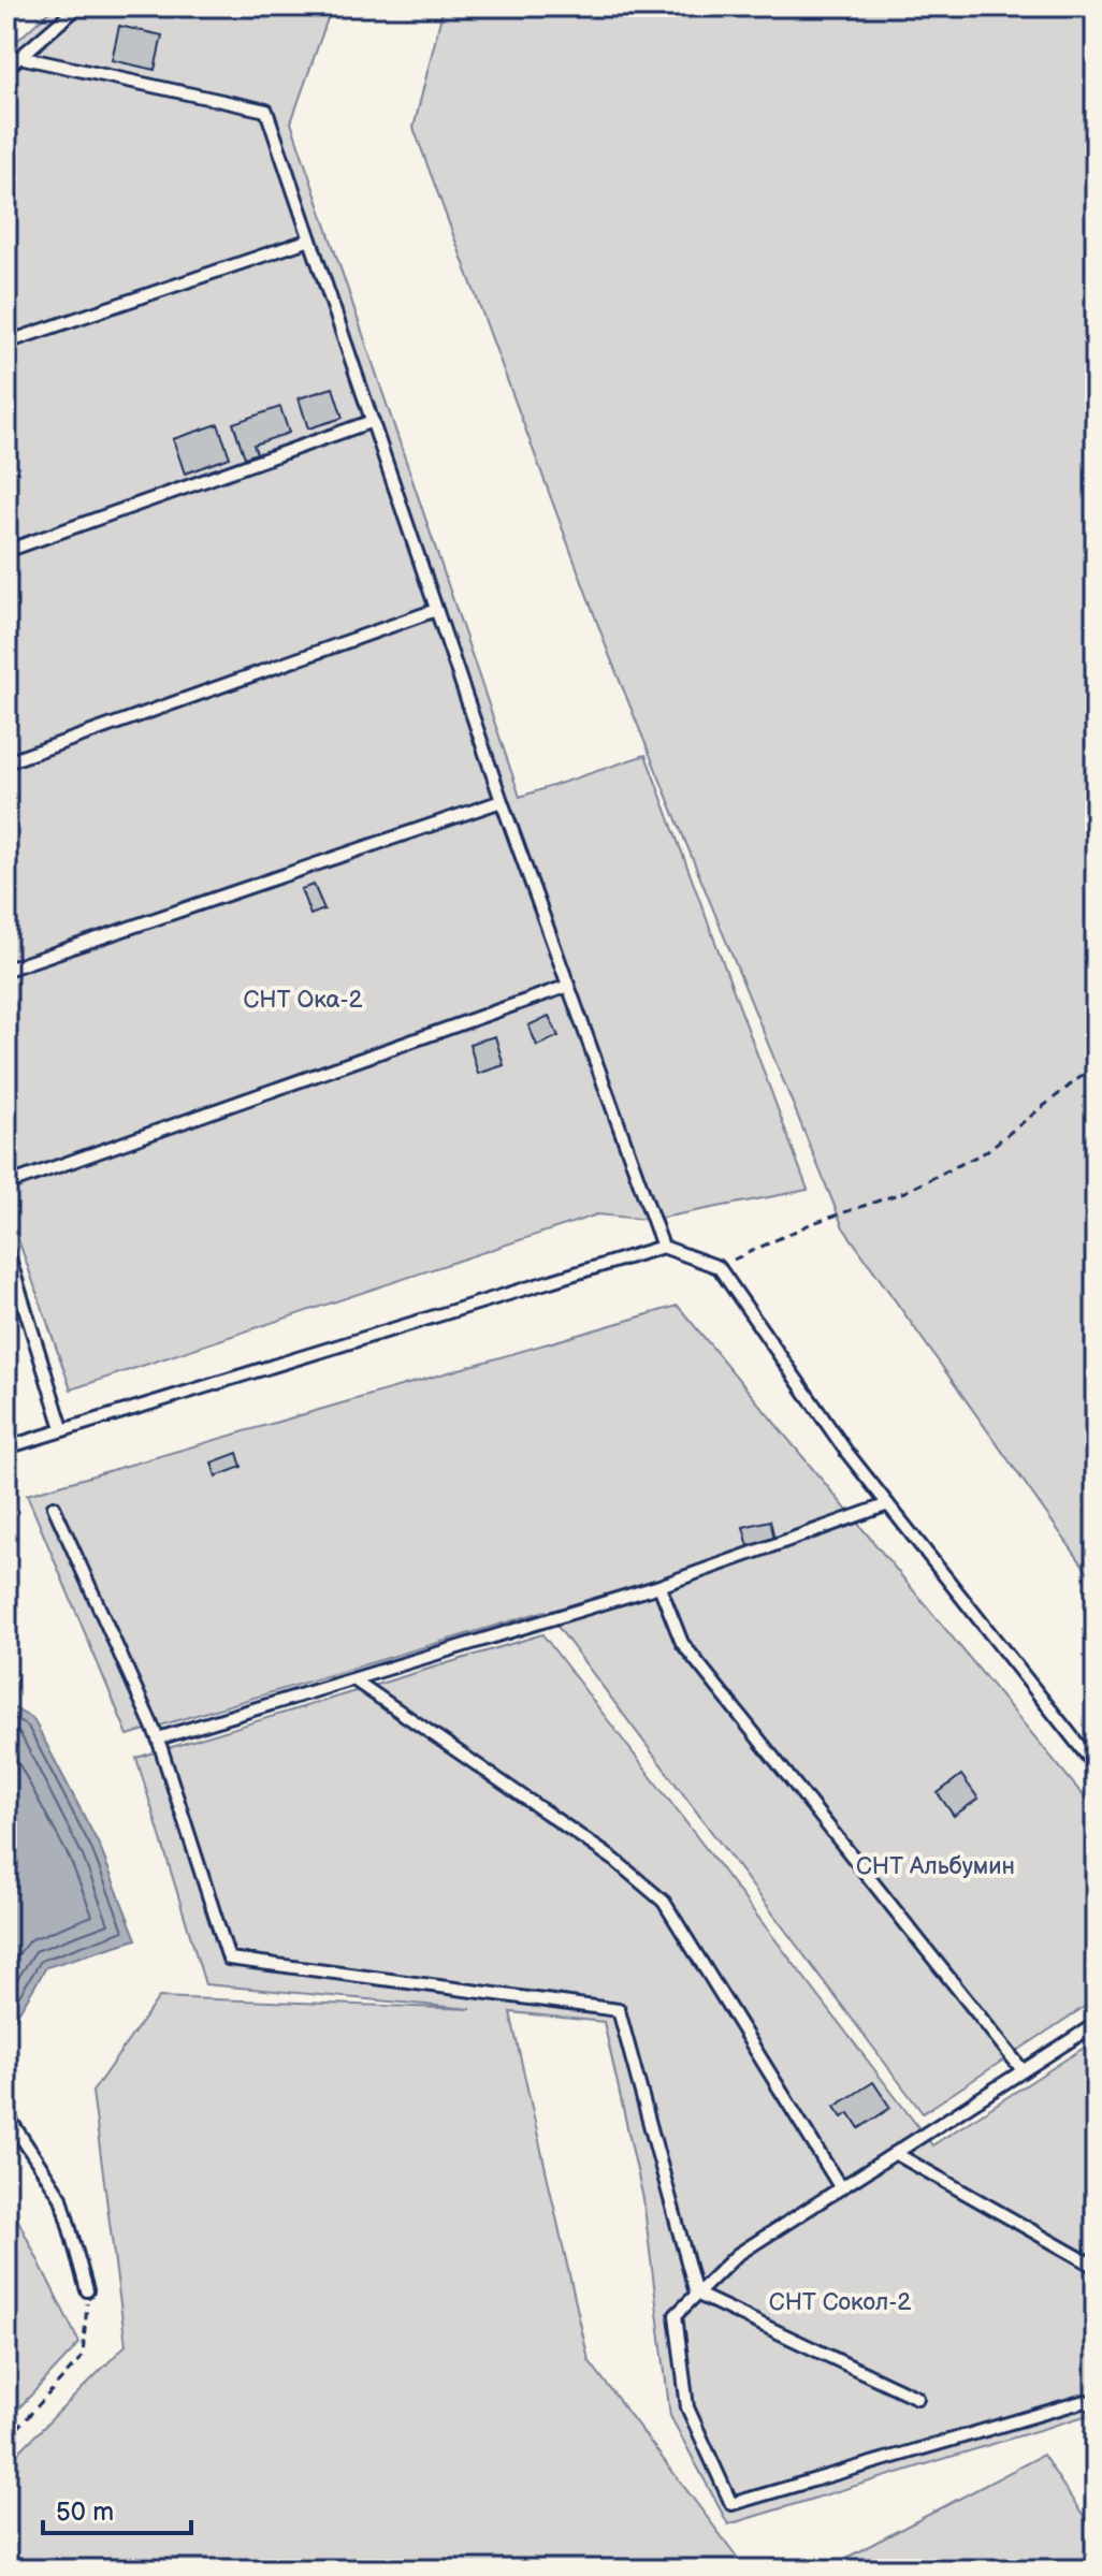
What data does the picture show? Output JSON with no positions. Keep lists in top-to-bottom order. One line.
{"parks":["СНТ Ока-2","СНТ Альбумин","СНТ Сокол-2"],"scale_bar":"50 m"}
